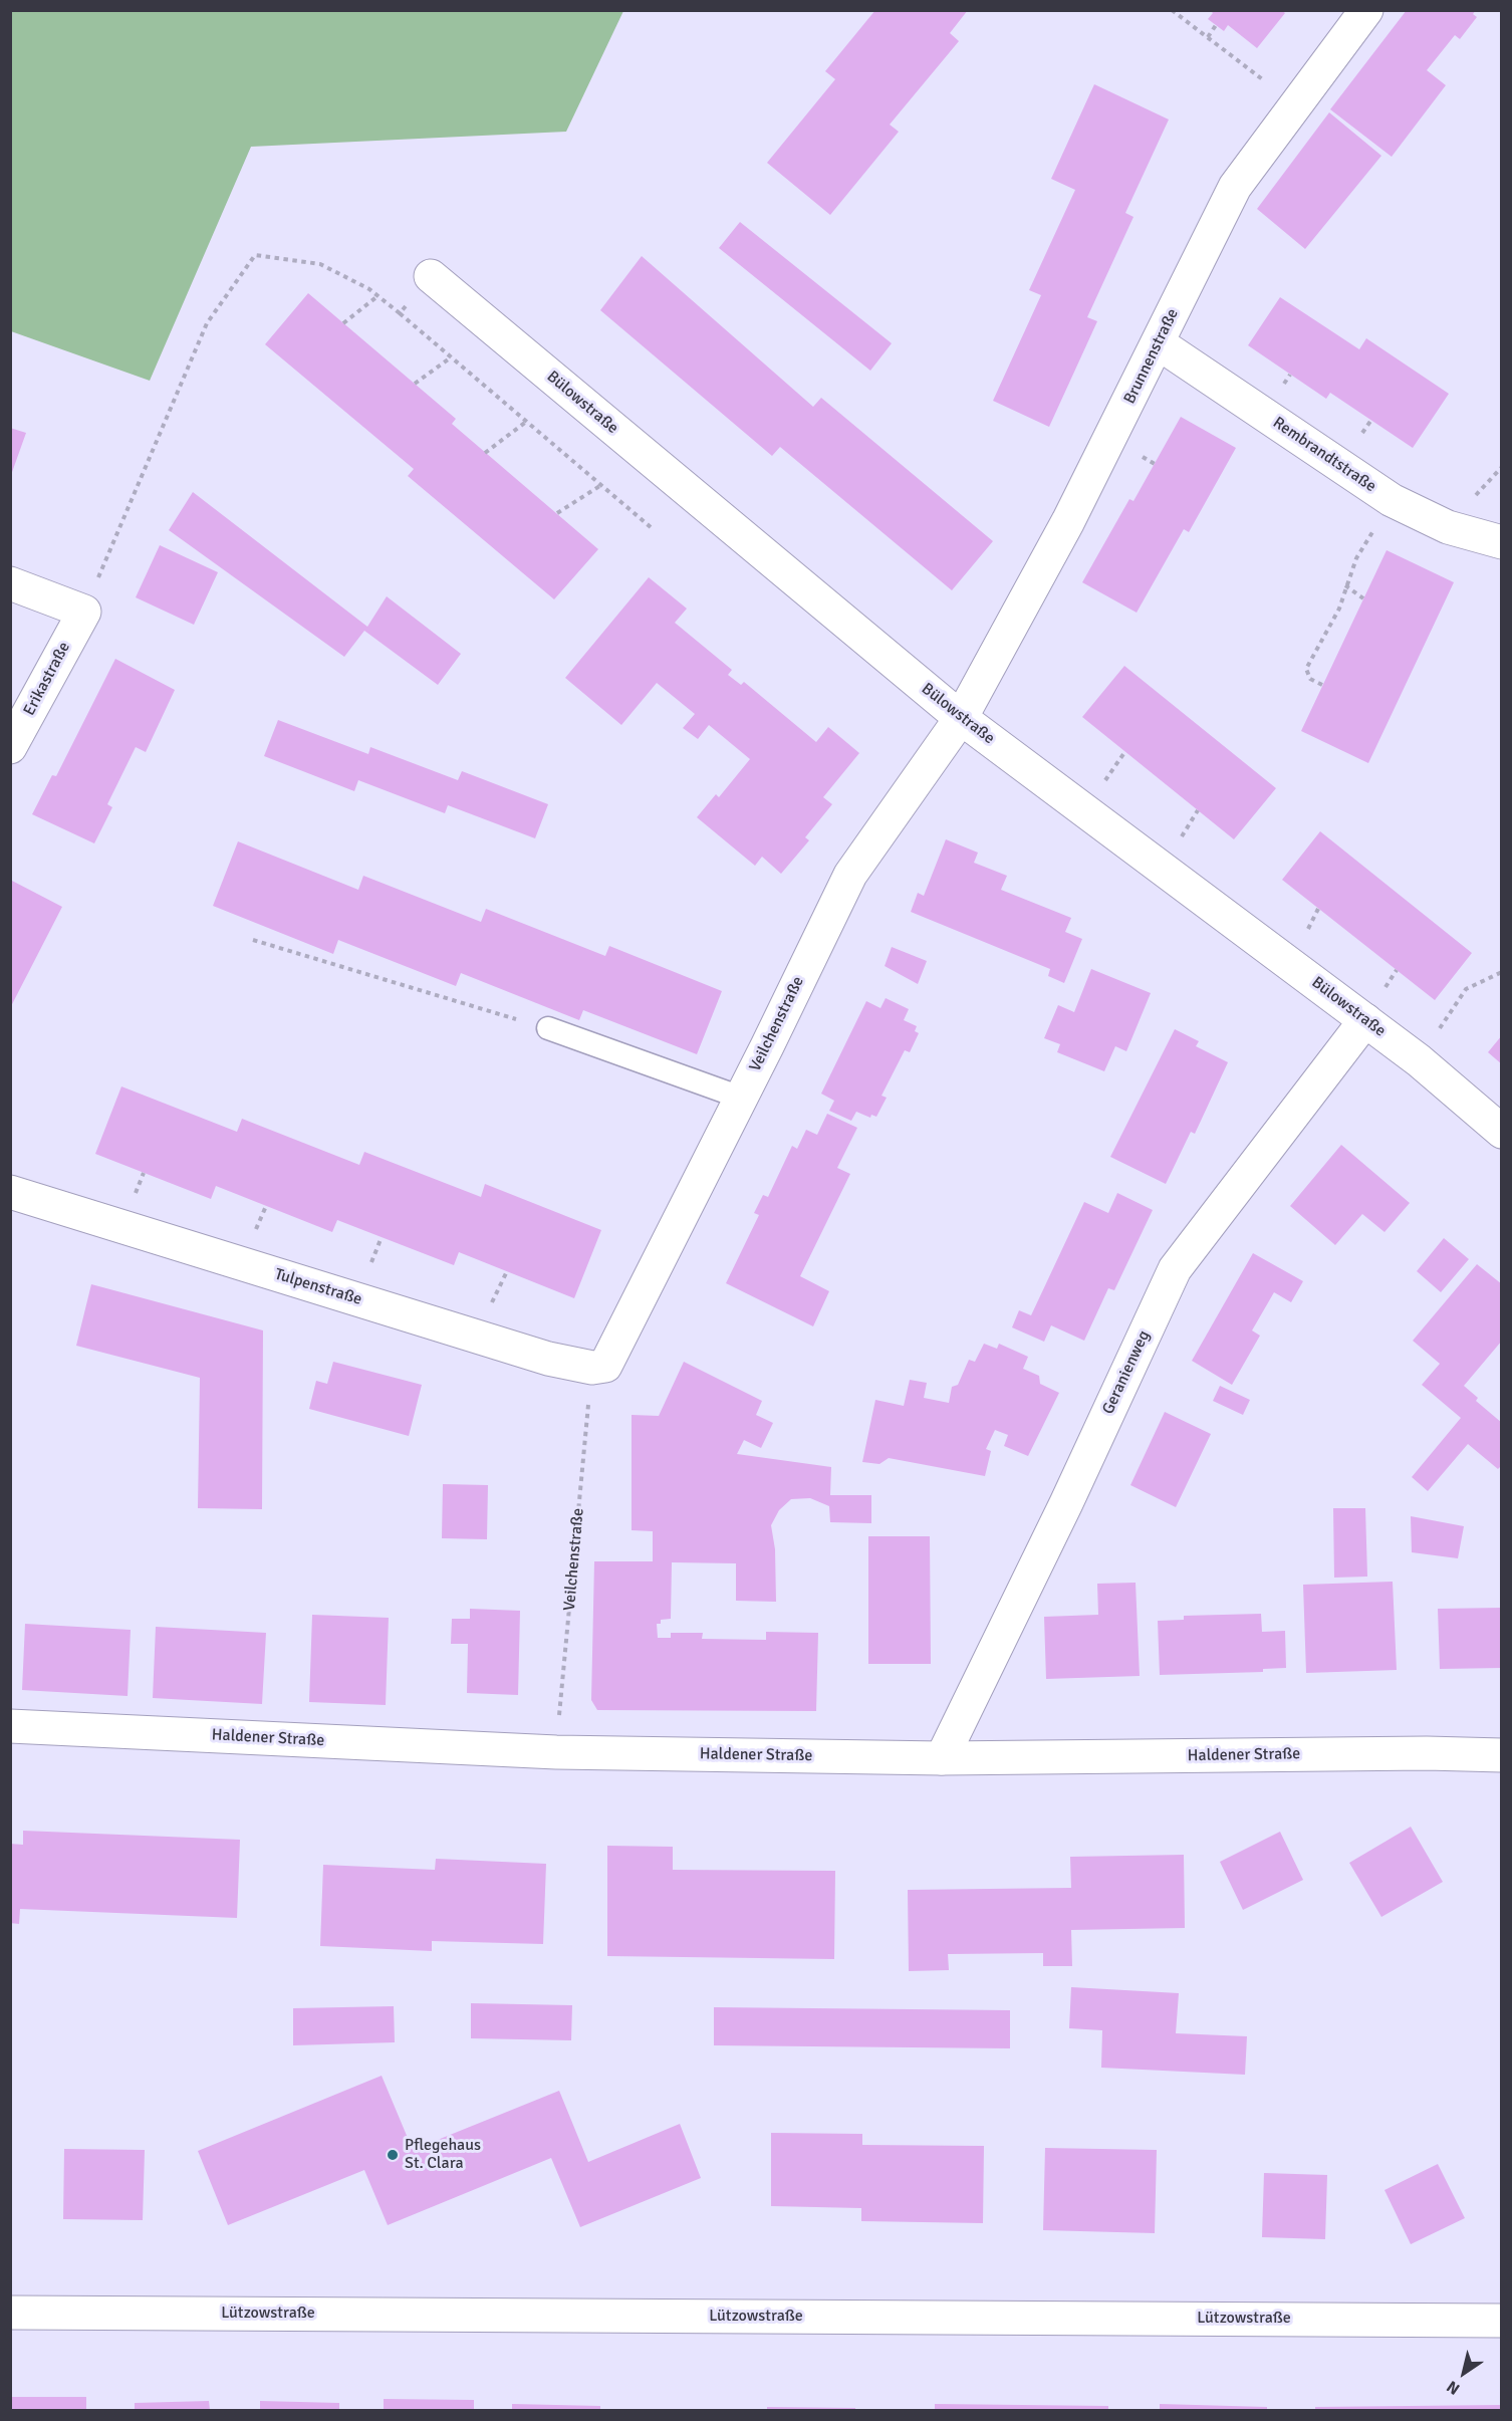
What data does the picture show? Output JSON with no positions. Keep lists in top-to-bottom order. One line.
{"streets":{"street":["Brunnenstraße","Bülowstraße","Rembrandtstraße","Erikastraße","Veilchenstraße","Tulpenstraße","Geranienweg","Haldener Straße","Lützowstraße"]},"crossings":[["Brunnenstraße","Bülowstraße"],["Brunnenstraße","Rembrandtstraße"],["Brunnenstraße","Veilchenstraße"],["Bülowstraße","Veilchenstraße"],["Bülowstraße","Geranienweg"],["Veilchenstraße","Tulpenstraße"],["Veilchenstraße","Haldener Straße"],["Geranienweg","Haldener Straße"]],"places":["Pflegehaus St. Clara"],"north":"bottom left"}
